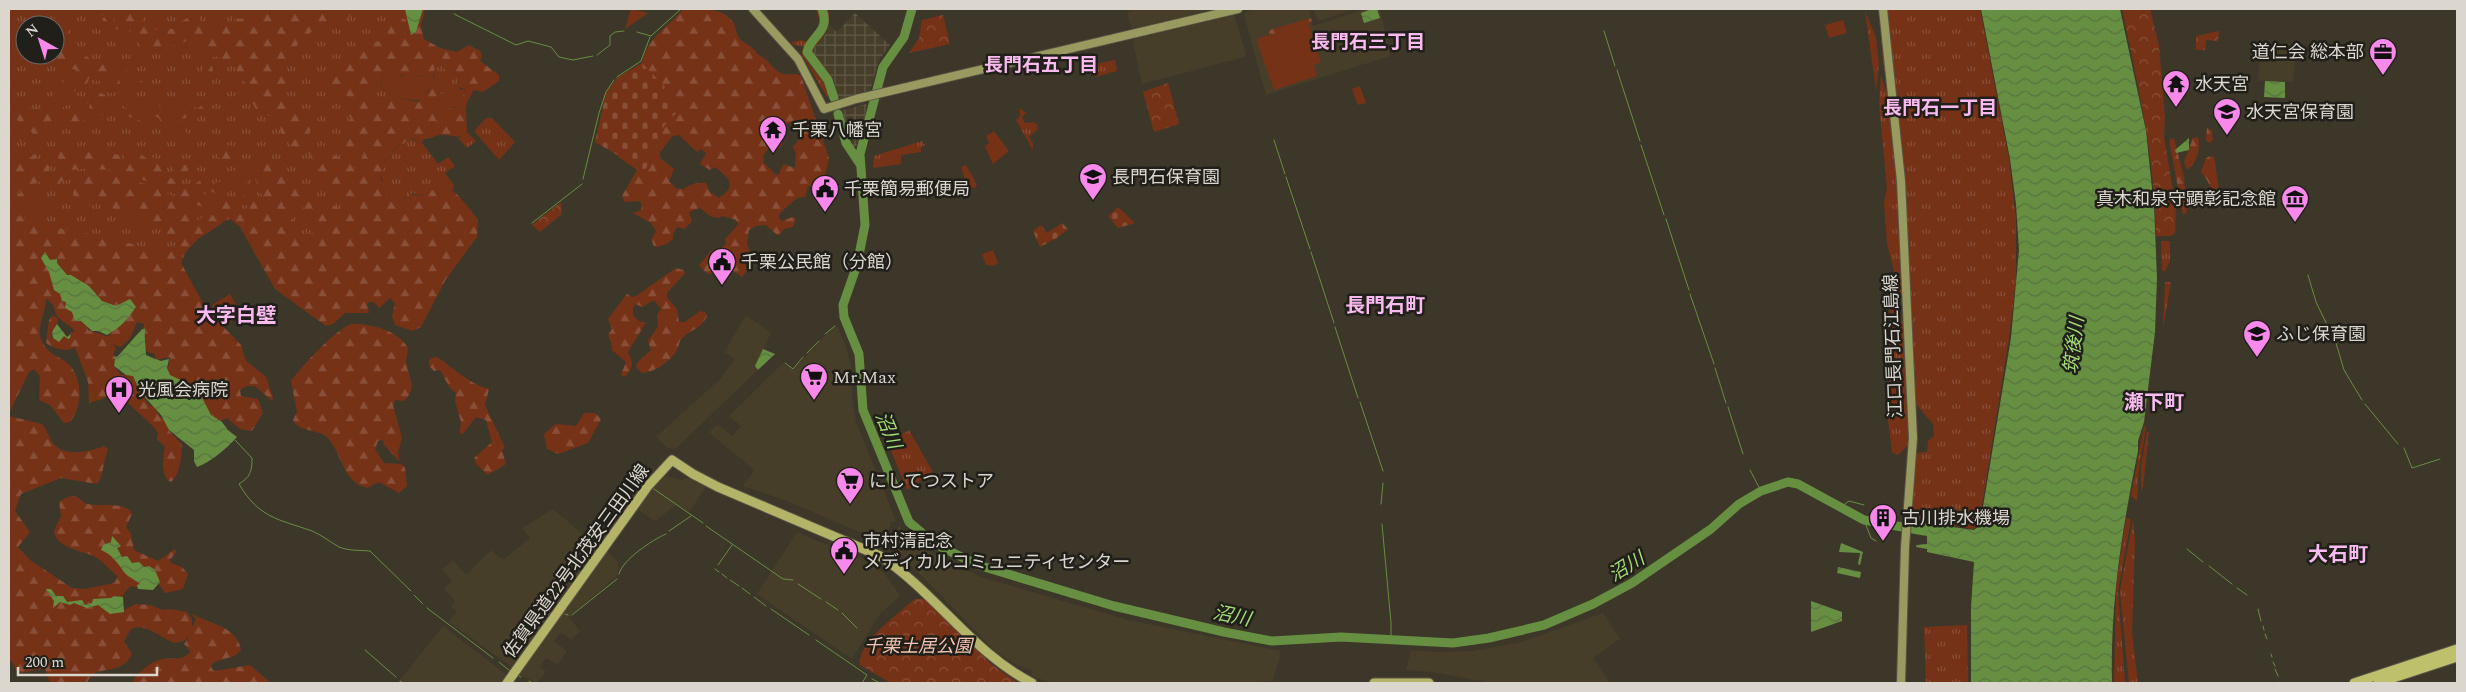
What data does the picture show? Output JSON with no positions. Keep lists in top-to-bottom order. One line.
{"streets":{"main road":["江口長門石江島線","佐賀県道22号北茂安三田川線"]},"districts":["長門石三丁目","長門石五丁目","長門石一丁目","長門石町","大字白壁","瀬下町","大石町"],"water":["筑後川","沼川"],"parks":["千栗土居公園"],"places":{"office":["道仁会 総本部"],"temple":["水天宮","千栗八幡宮"],"school or university":["水天宮保育園","長門石保育園","ふじ保育園"],"public building":["千栗簡易郵便局","千栗公民館（分館）","市村清記念 メディカルコミュニティセンター"],"museum":["真木和泉守顕彰記念館"],"supermarket":["Mr.Max","にしてつストア"],"hospital":["光風会病院"],"building":["古川排水機場"]},"scale_bar":"200 m","north":"top left"}
